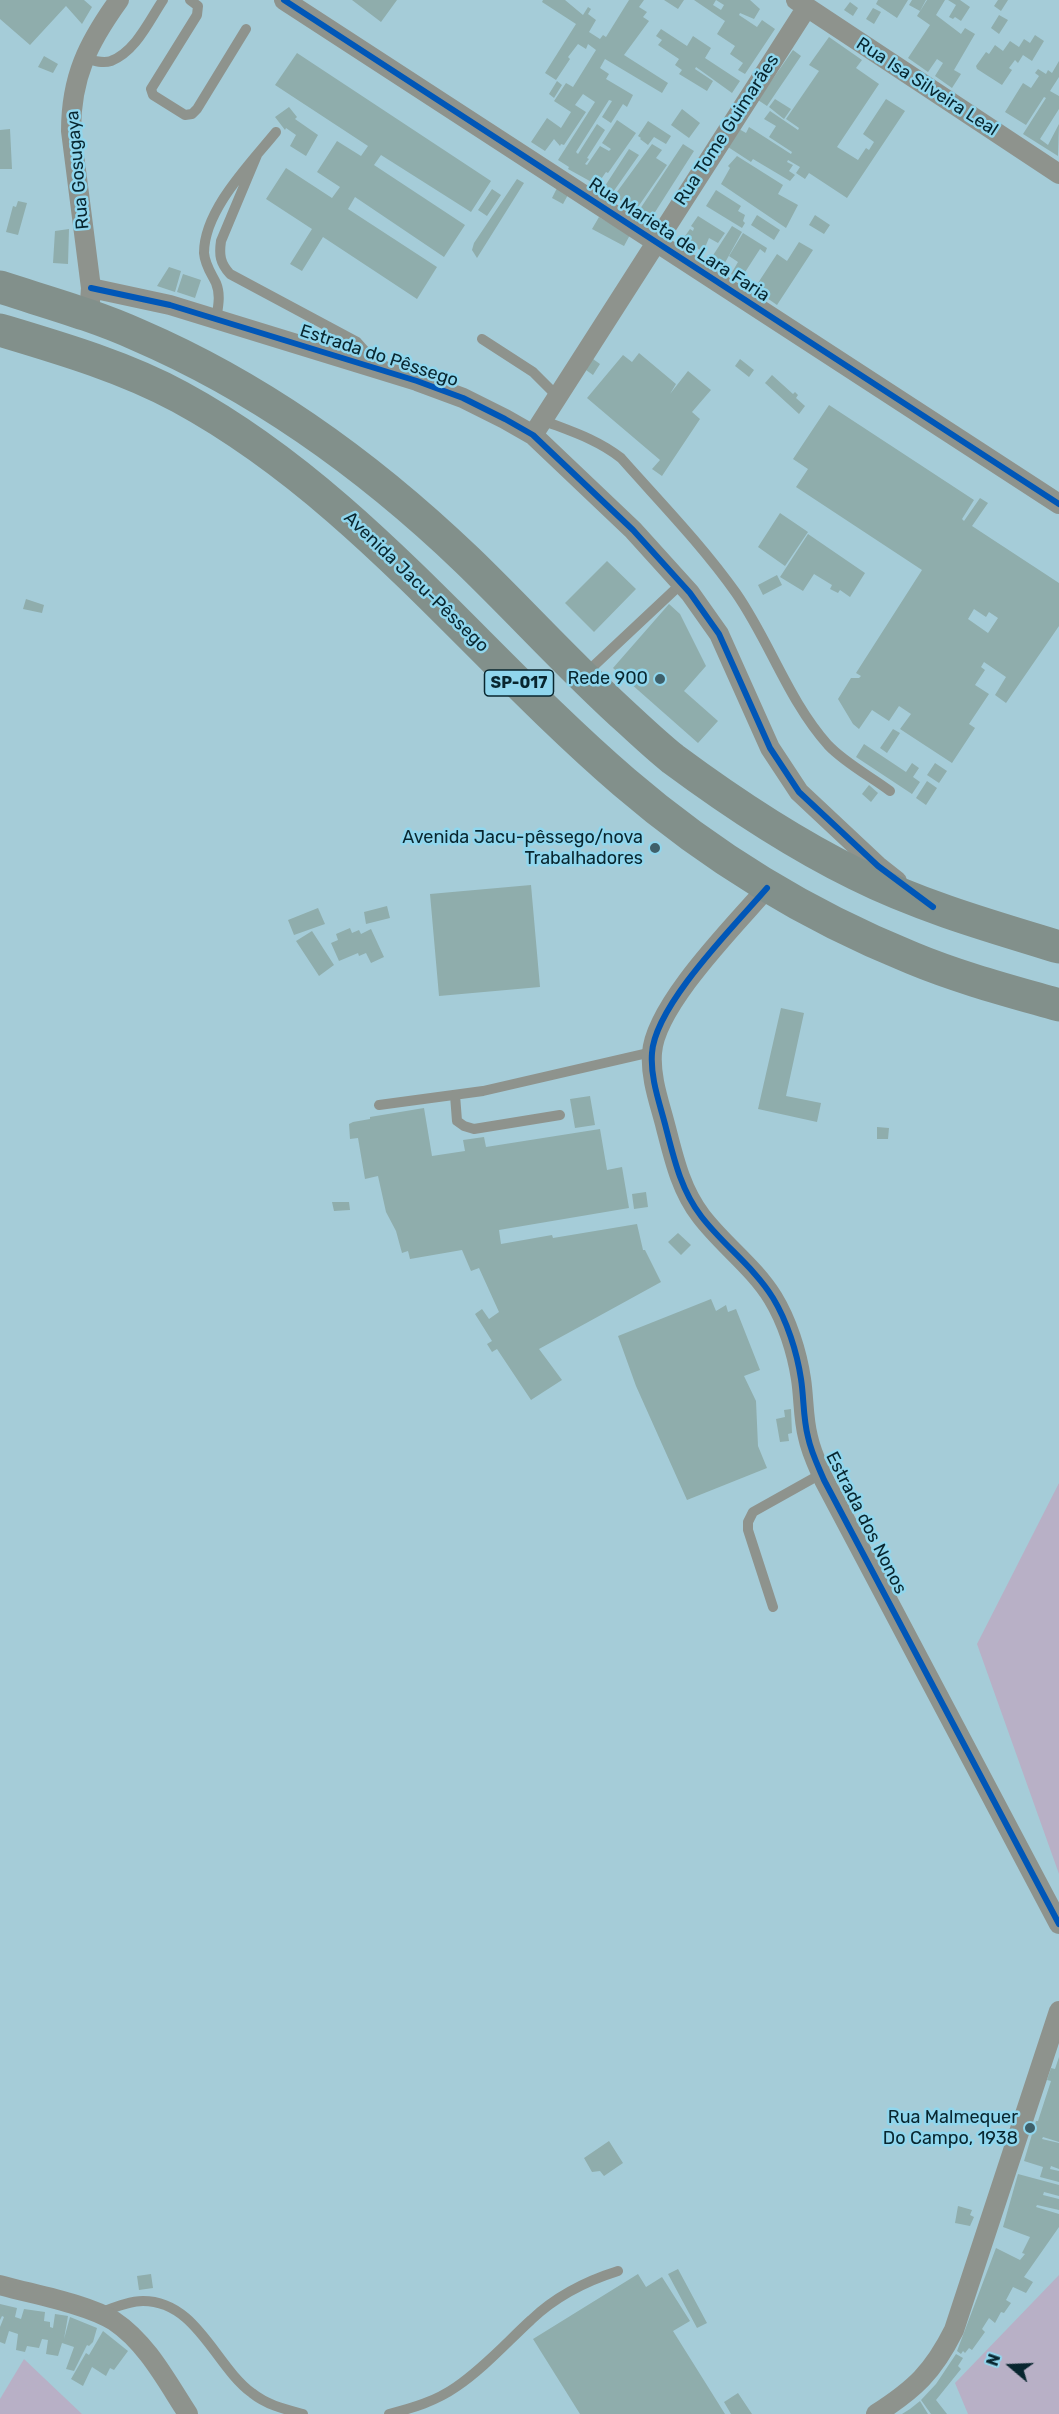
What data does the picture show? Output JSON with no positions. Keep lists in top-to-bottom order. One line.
{"streets":{"highway":["Avenida Jacu-Pêssego","SP-017"],"street":["Rua Isa Silveira Leal","Rua Tome Guimarães","Rua Gosugaya","Rua Marieta de Lara Faria","Estrada do Pêssego","Estrada dos Nonos"]},"crossings":[["Rua Isa Silveira Leal","Rua Tome Guimarães"],["Rua Tome Guimarães","Rua Marieta de Lara Faria"],["Rua Tome Guimarães","Estrada do Pêssego"],["Rua Gosugaya","Estrada do Pêssego"],["Rua Gosugaya","SP-017"],["Estrada do Pêssego","SP-017"],["Avenida Jacu-Pêssego","Estrada dos Nonos"]],"places":["Rede 900","Avenida Jacu-pêssego/nova Trabalhadores","Rua Malmequer Do Campo, 1938"],"north":"left"}
